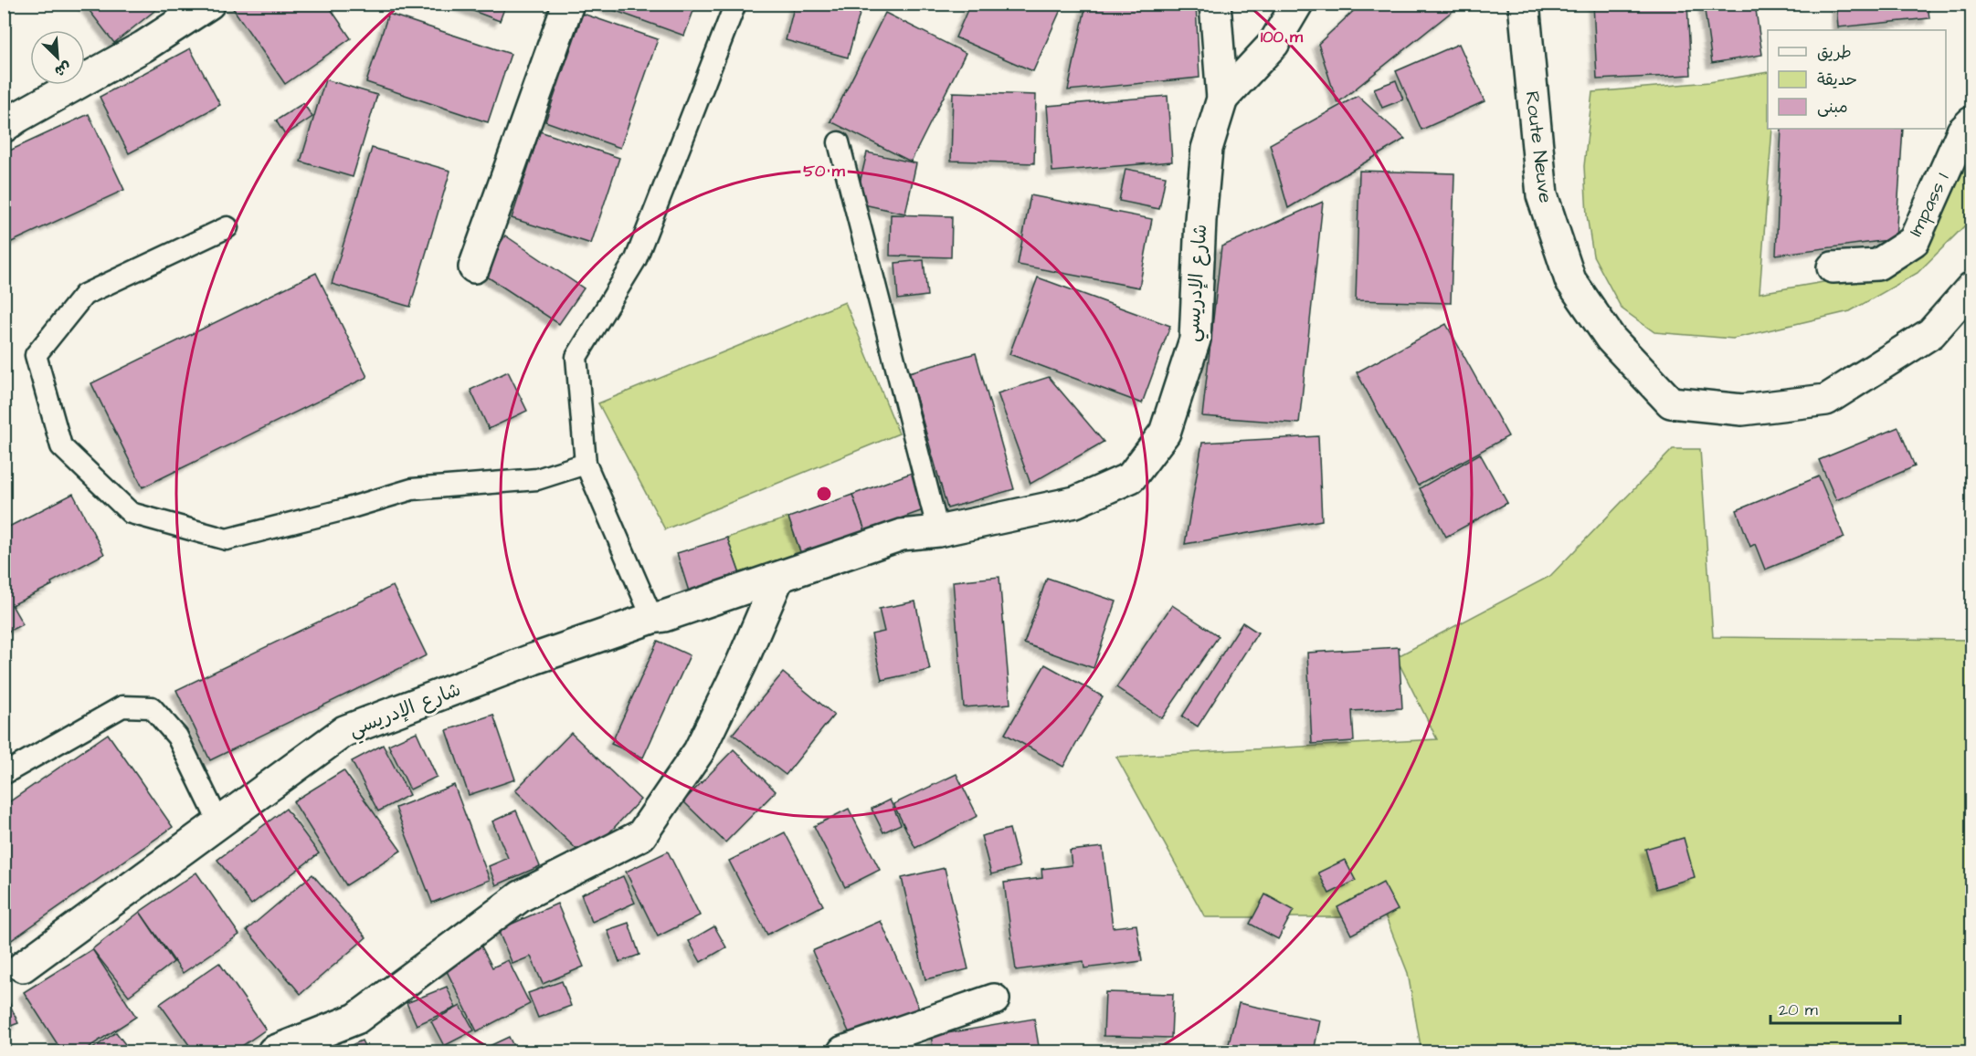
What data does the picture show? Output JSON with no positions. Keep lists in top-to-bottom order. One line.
{"streets":{"street":["Route Neuve","Impass 1","شارع الإدريسي"]},"legend":["طريق","حديقة","مبنى"],"scale_bar":"20 m","north":"bottom right","rings":["100 m","50 m"]}
